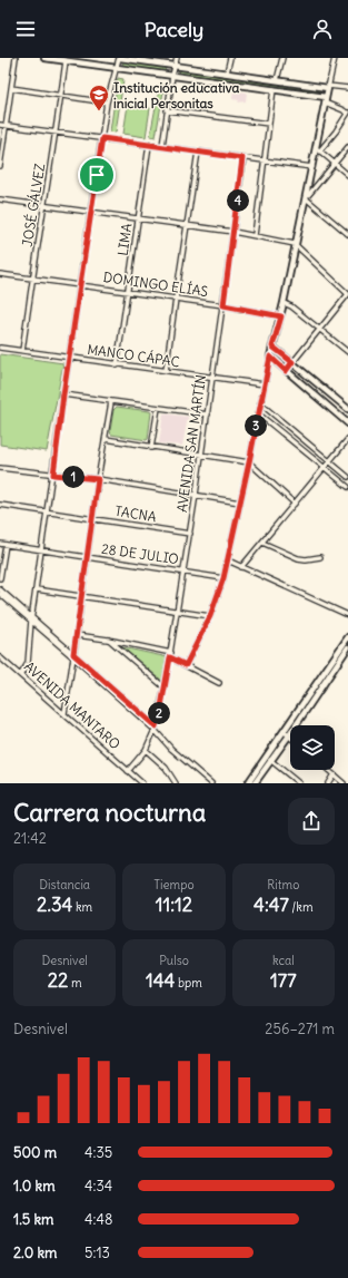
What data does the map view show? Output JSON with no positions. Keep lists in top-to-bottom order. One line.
{"streets":{"street":["JOSÉ GÁLVEZ","LIMA","DOMINGO ELÍAS","MANCO CÁPAC","AVENIDA SAN MARTÍN","TACNA","28 DE JULIO","AVENIDA MANTARO"]},"crossings":[["JOSÉ GÁLVEZ","DOMINGO ELÍAS"],["JOSÉ GÁLVEZ","MANCO CÁPAC"],["LIMA","DOMINGO ELÍAS"],["LIMA","MANCO CÁPAC"],["DOMINGO ELÍAS","AVENIDA SAN MARTÍN"],["MANCO CÁPAC","AVENIDA SAN MARTÍN"],["AVENIDA SAN MARTÍN","TACNA"],["AVENIDA SAN MARTÍN","28 DE JULIO"],["AVENIDA SAN MARTÍN","AVENIDA MANTARO"]],"places":{"school or university":["Institución educativa inicial Personitas"]},"page":{"header":"Pacely","pins":["4","3","1","2"],"heading":["Carrera nocturna","21:42"],"stats":[["Distancia","2.34 km"],["Tiempo","11:12"],["Ritmo","4:47 /km"],["Desnivel","22 m"],["Pulso","144 bpm"],["kcal","177"]],"chart":["Desnivel","256–271 m"],"list":[{"name":"500 m","note":"4:35"},{"name":"1.0 km","note":"4:34"},{"name":"1.5 km","note":"4:48"},{"name":"2.0 km","note":"5:13"}]}}
